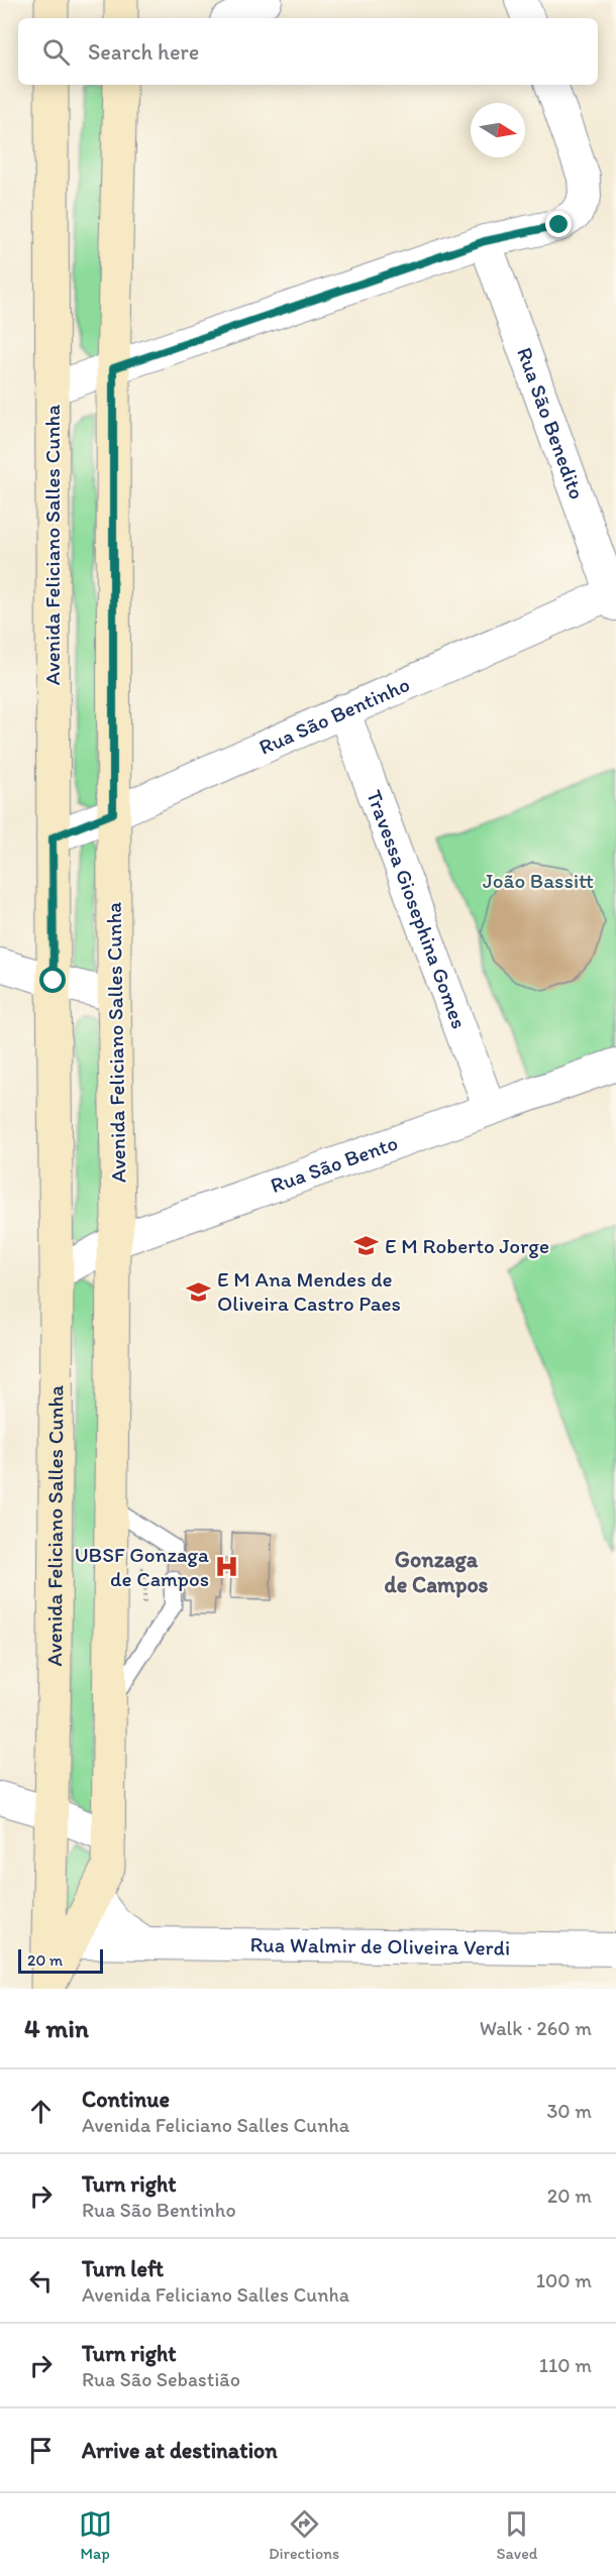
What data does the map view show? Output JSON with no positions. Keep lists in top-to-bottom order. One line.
{"streets":{"main road":["Avenida Feliciano Salles Cunha"],"street":["Rua São Benedito","Rua São Bentinho","Travessa Giosephina Gomes","Rua São Bento","Rua Walmir de Oliveira Verdi"]},"crossings":[["Rua São Benedito","Rua São Bentinho"],["Avenida Feliciano Salles Cunha","Rua São Bentinho"],["Avenida Feliciano Salles Cunha","Rua São Bento"],["Avenida Feliciano Salles Cunha","Rua Walmir de Oliveira Verdi"],["Rua São Bentinho","Travessa Giosephina Gomes"],["Travessa Giosephina Gomes","Rua São Bento"]],"districts":["Gonzaga de Campos"],"parks":["João Bassitt"],"places":{"school or university":["E M Roberto Jorge","E M Ana Mendes de Oliveira Castro Paes"],"hospital":["UBSF Gonzaga de Campos"]},"scale_bar":"20 m","north":"right","page":{"search":"Search here","scale":"20 m","heading":["4 min","Walk · 260 m"],"list":[["Continue","Avenida Feliciano Salles Cunha","30 m"],["Turn right","Rua São Bentinho","20 m"],["Turn left","Avenida Feliciano Salles Cunha","100 m"],["Turn right","Rua São Sebastião","110 m"],"Arrive at destination"],"nav":["Map","Directions","Saved"]}}
